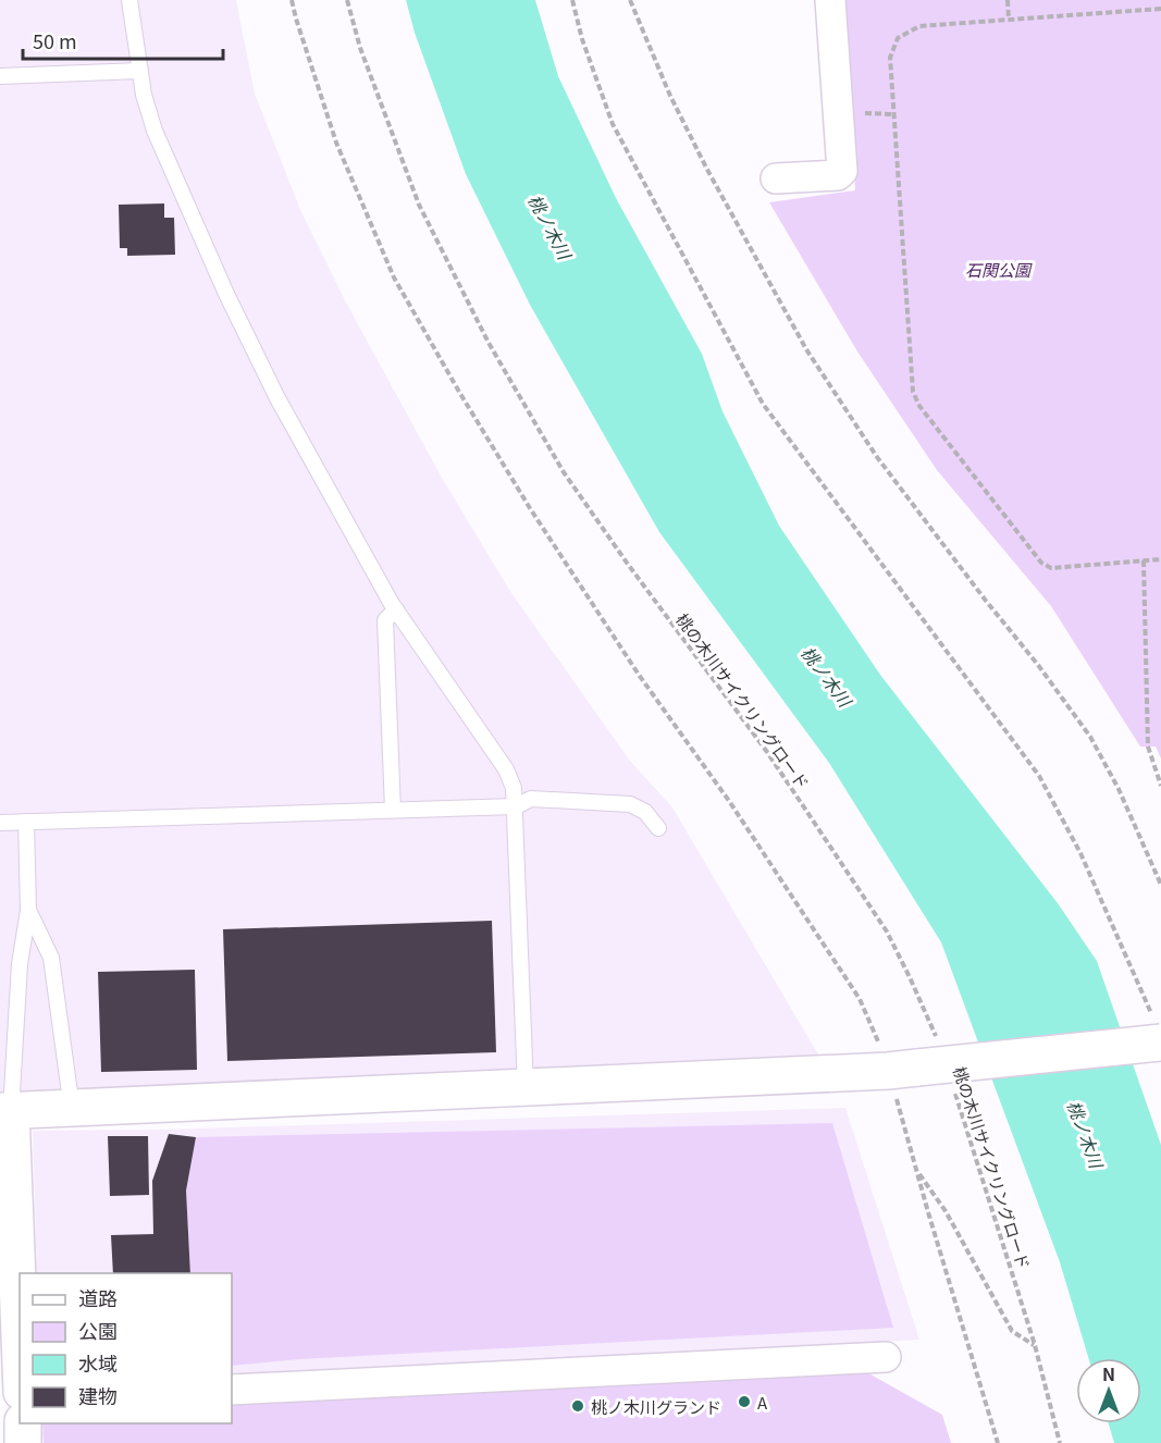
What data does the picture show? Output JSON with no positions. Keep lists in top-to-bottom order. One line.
{"streets":{"path":["桃の木川サイクリングロード"]},"water":["桃ノ木川"],"parks":["石関公園"],"places":["A","桃ノ木川グランド"],"legend":["道路","公園","水域","建物"],"scale_bar":"50 m","north":"top"}
